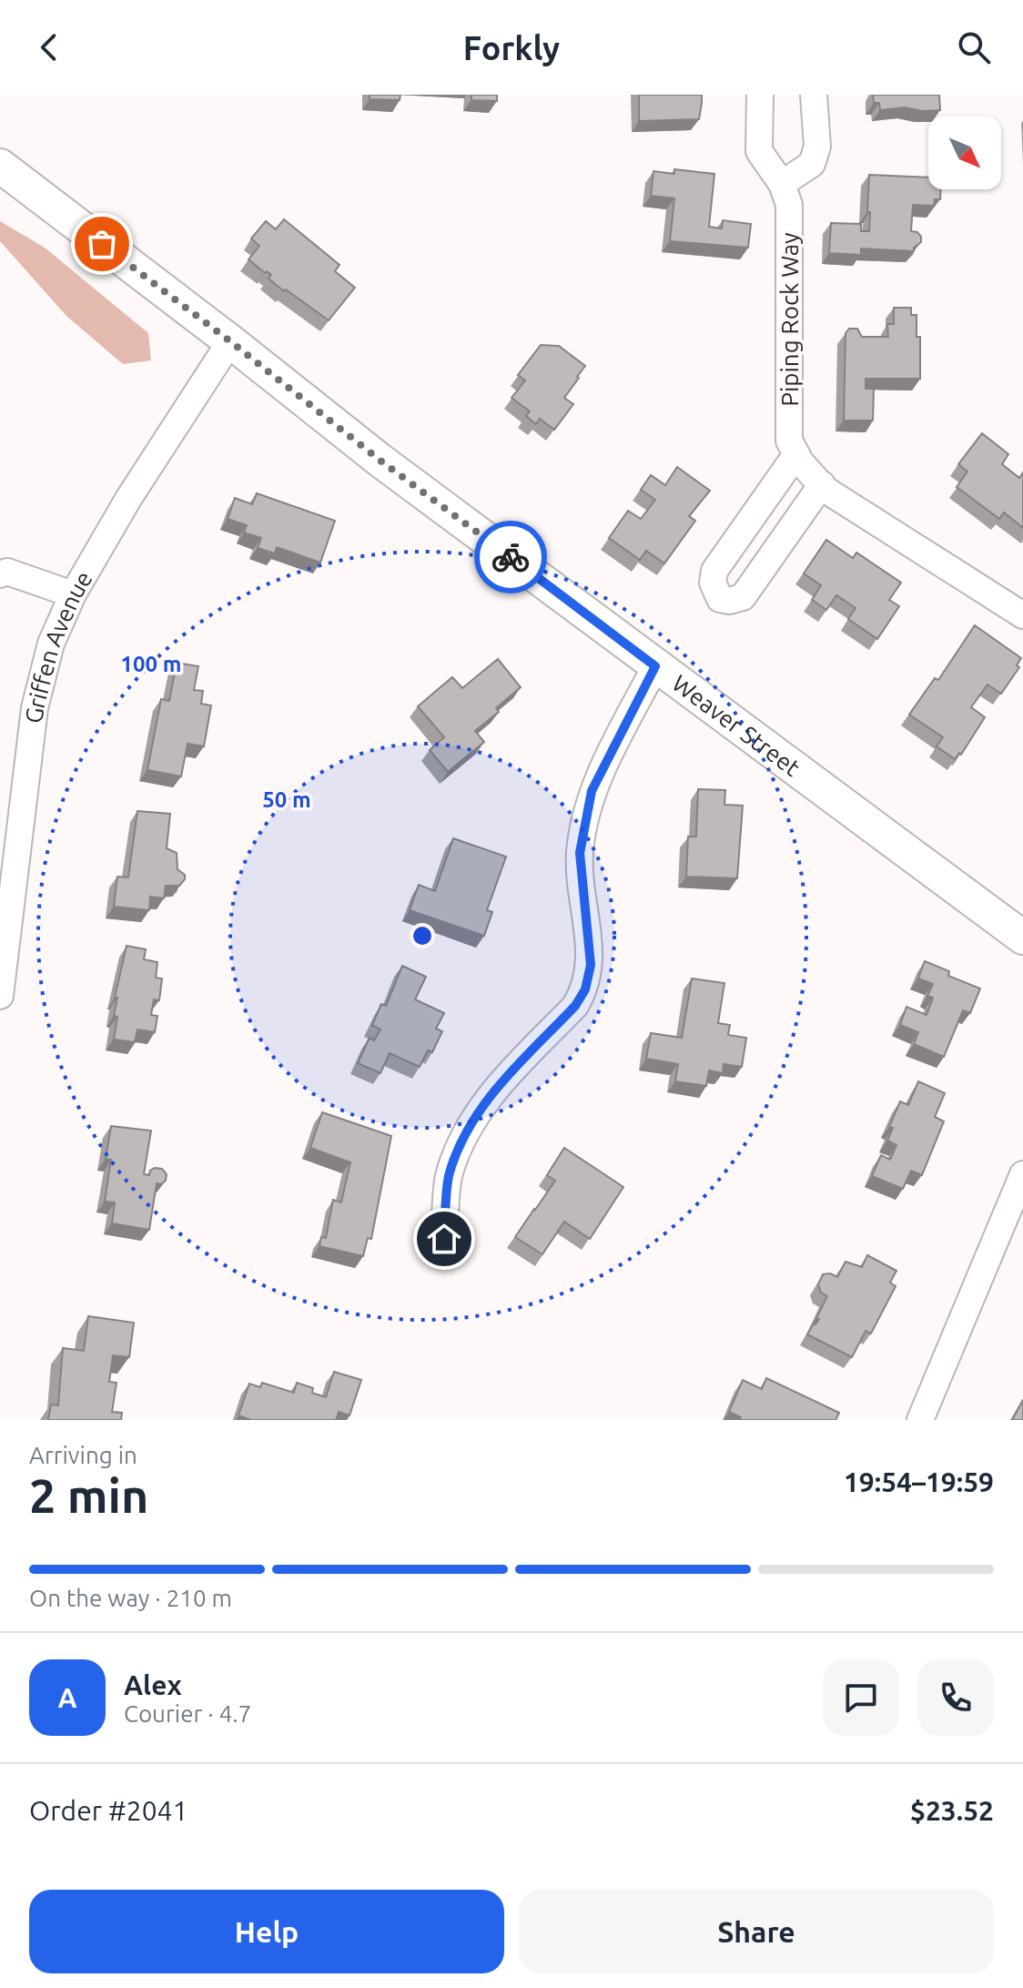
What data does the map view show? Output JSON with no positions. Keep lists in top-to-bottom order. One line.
{"streets":{"main road":["Weaver Street"],"street":["Piping Rock Way","Griffen Avenue"]},"crossings":[["Griffen Avenue","Weaver Street"]],"north":"bottom right","page":{"header":"Forkly","heading":["2 min","Arriving in","19:54–19:59"],"panel":["Alex","Courier · 4.7","Order #2041","$23.52"],"bar":"On the way · 210 m","round":"A","buttons":["Help","Share"]},"rings":["100 m","50 m"]}
